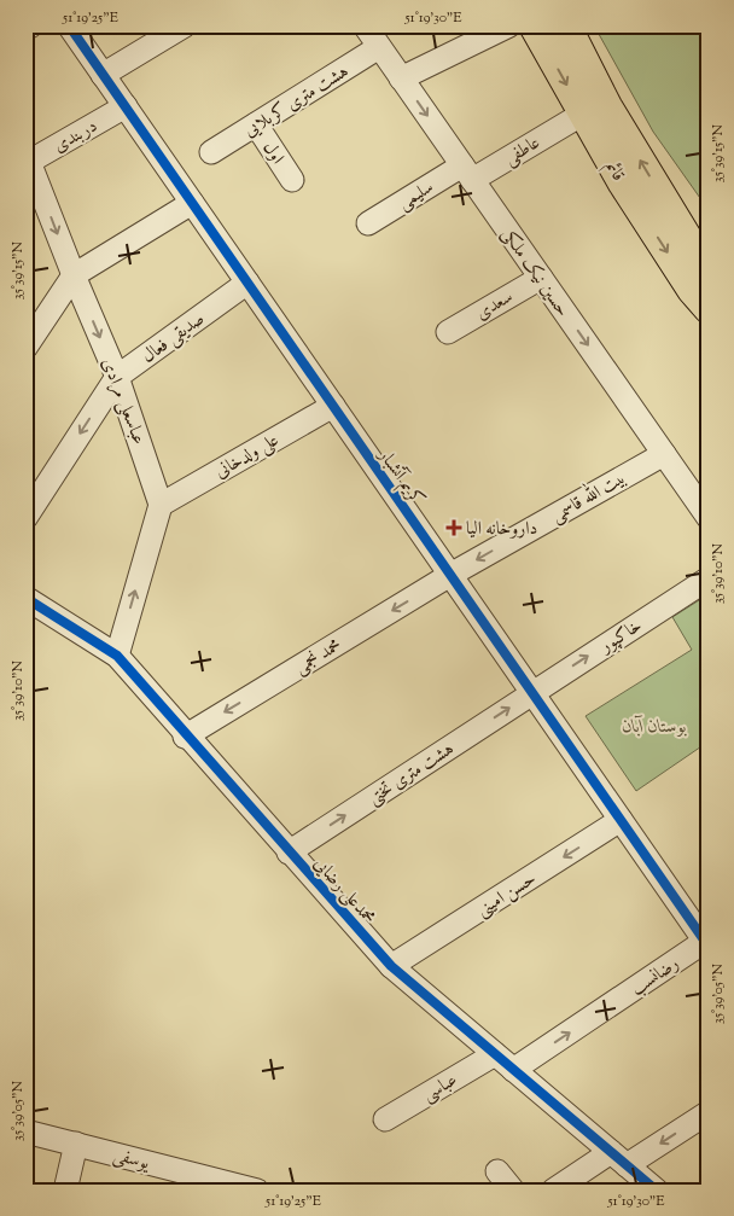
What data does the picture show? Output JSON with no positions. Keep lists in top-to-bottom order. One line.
{"streets":{"main road":["قائم"],"street":["هشت متری کربلایی","دربندی","عاطفی","اول","سلیمی","حسین نیک ملکی","سعدی","صدیقی فعال","عباسعلی مرادی","علی ولدخانی","کریم آتشبار","بیت الله قاسمی","خاکپور","محمد نجمی","هشت متری تختی","محمدعلی رضایی","حسن امینی","رضانسب","عباسی","یوسفی"]},"crossings":[["هشت متری کربلایی","اول"],["هشت متری کربلایی","حسین نیک ملکی"],["دربندی","عباسعلی مرادی"],["دربندی","کریم آتشبار"],["عاطفی","سلیمی"],["عاطفی","حسین نیک ملکی"],["سلیمی","حسین نیک ملکی"],["حسین نیک ملکی","سعدی"],["حسین نیک ملکی","بیت الله قاسمی"],["صدیقی فعال","عباسعلی مرادی"],["صدیقی فعال","کریم آتشبار"],["عباسعلی مرادی","علی ولدخانی"],["علی ولدخانی","کریم آتشبار"],["کریم آتشبار","بیت الله قاسمی"],["کریم آتشبار","خاکپور"],["کریم آتشبار","محمد نجمی"],["کریم آتشبار","هشت متری تختی"],["کریم آتشبار","حسن امینی"],["کریم آتشبار","رضانسب"],["بیت الله قاسمی","محمد نجمی"],["خاکپور","هشت متری تختی"],["محمد نجمی","محمدعلی رضایی"],["هشت متری تختی","محمدعلی رضایی"],["محمدعلی رضایی","حسن امینی"],["محمدعلی رضایی","رضانسب"],["محمدعلی رضایی","عباسی"]],"one_way":["حسین نیک ملکی","عباسعلی مرادی","بیت الله قاسمی","خاکپور","محمد نجمی","هشت متری تختی","حسن امینی"],"parks":["بوستان آبان"],"places":{"health":["داروخانه الیا"]},"coordinates":["51°19'25\"E","51°19'30\"E","35°39'15\"N","35°39'10\"N","35°39'05\"N"]}
